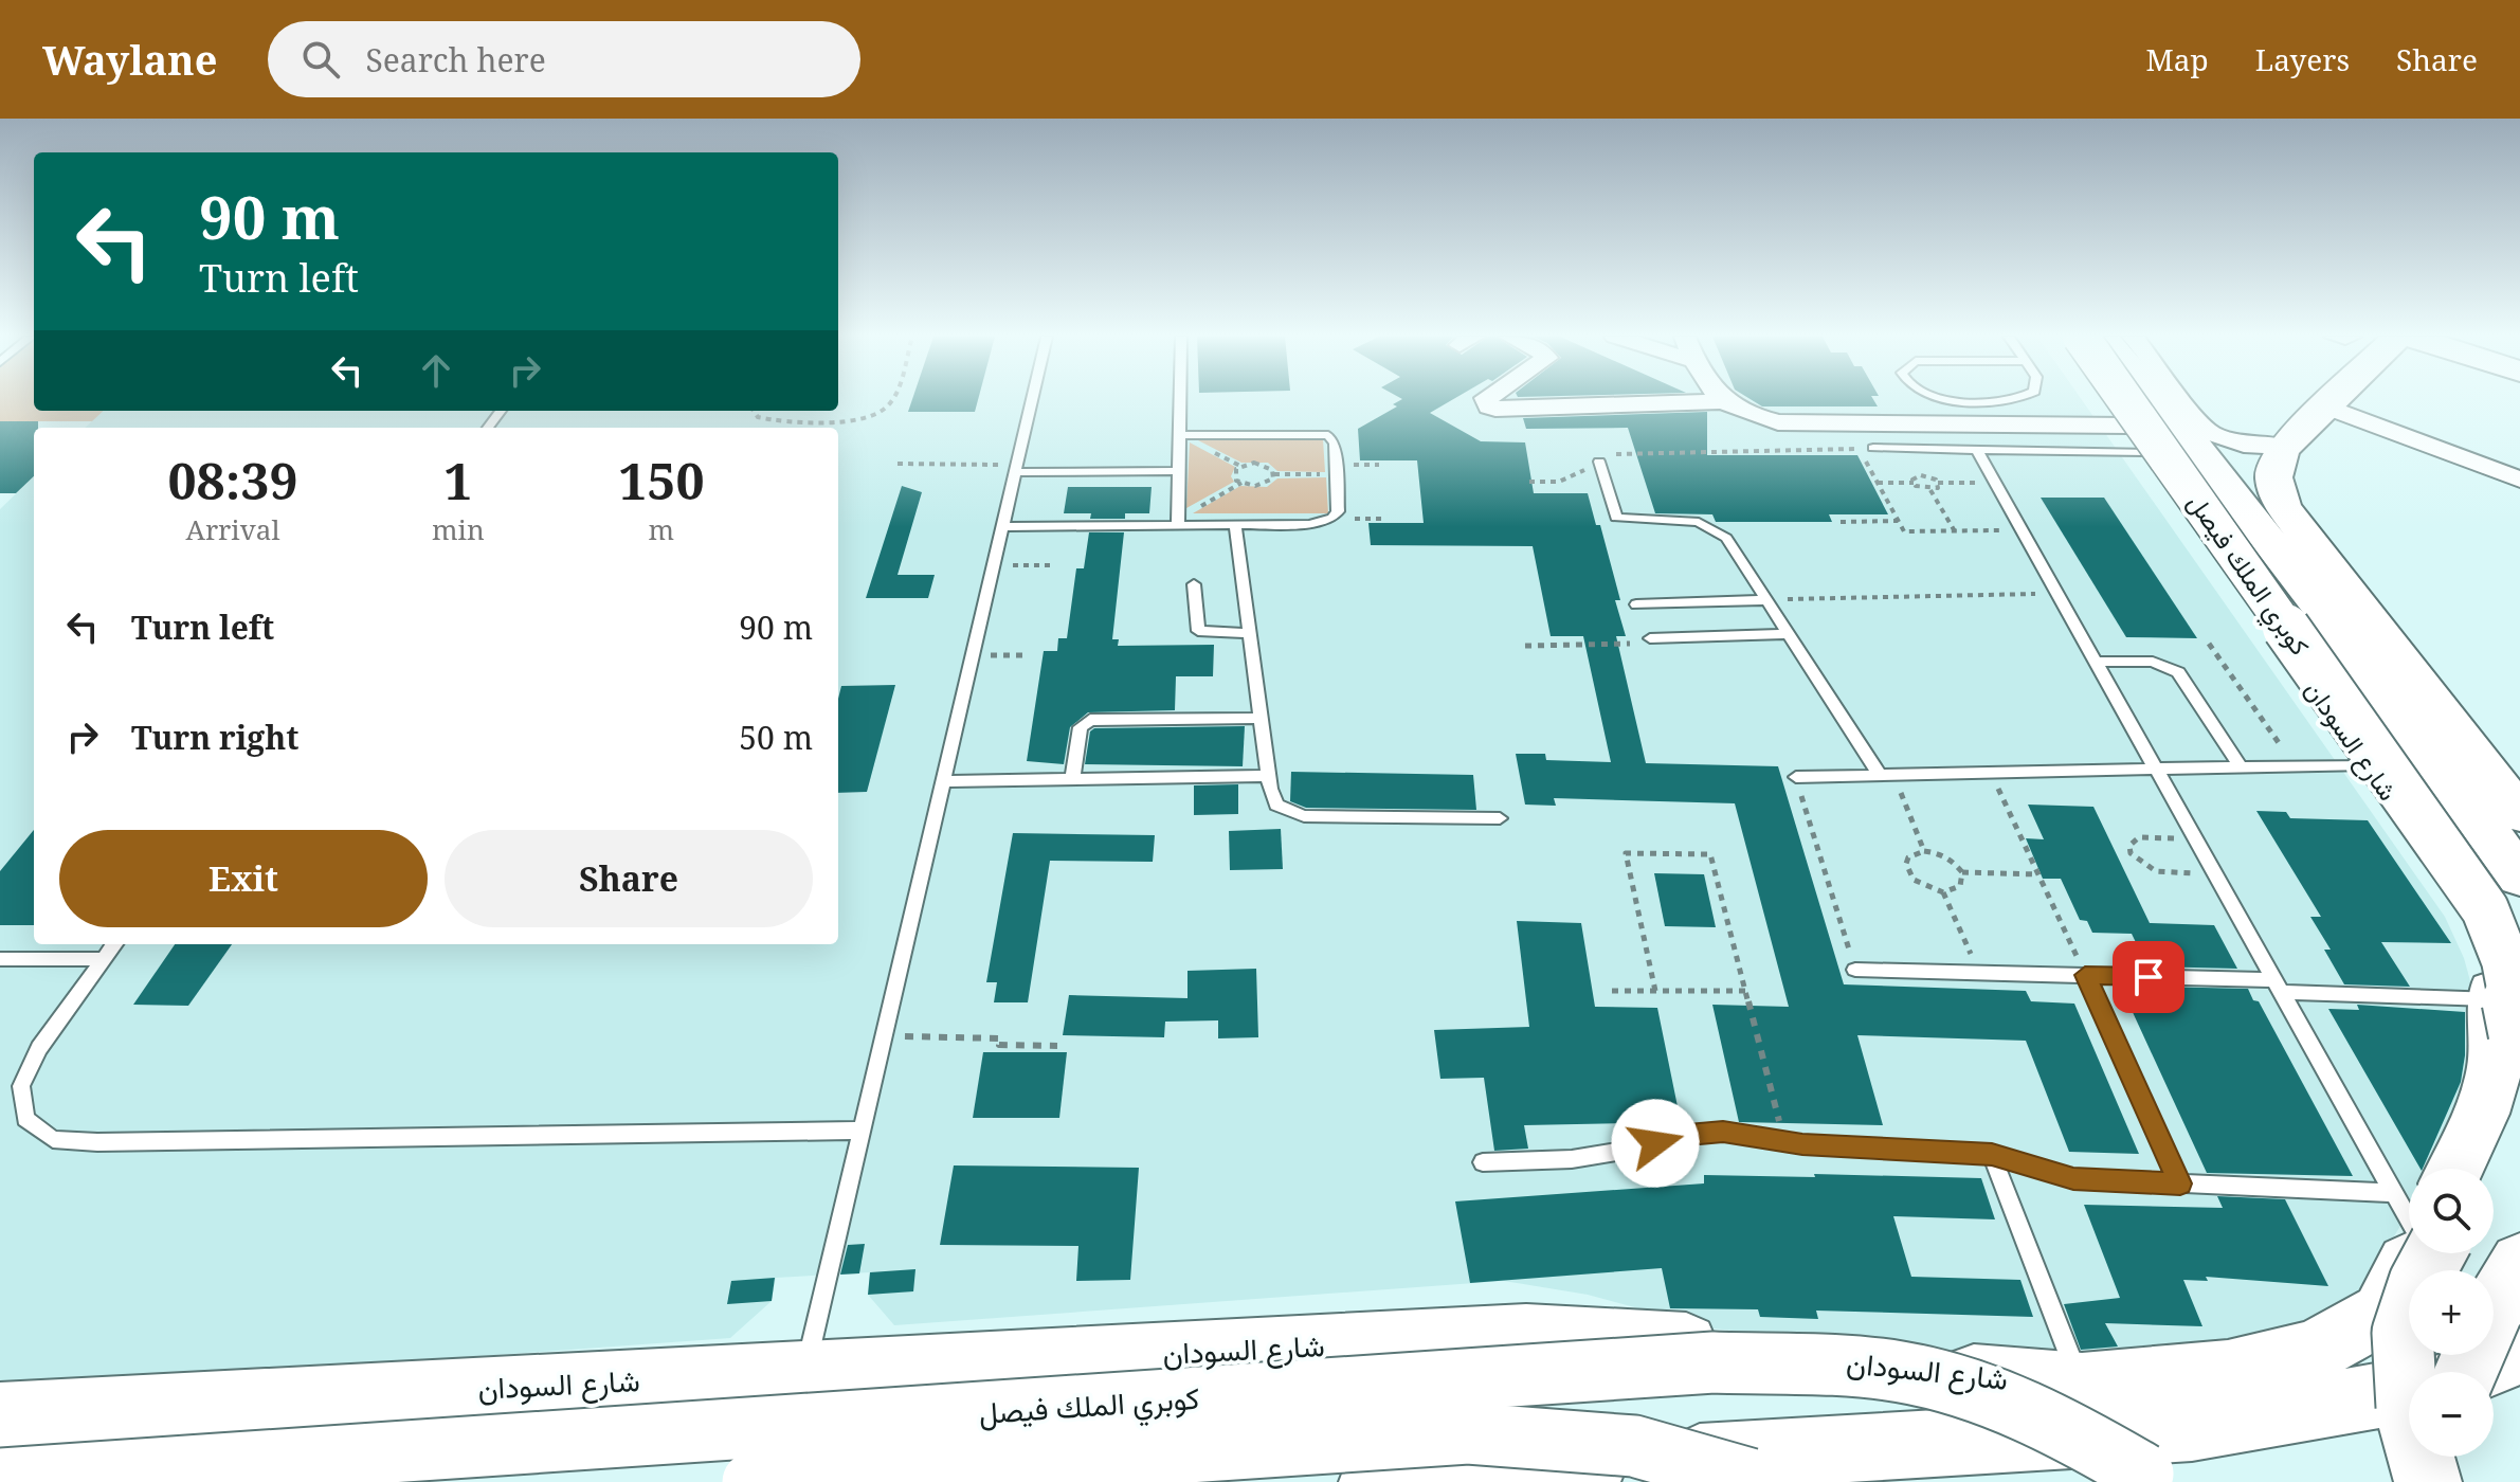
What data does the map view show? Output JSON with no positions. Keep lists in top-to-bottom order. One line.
{"streets":{"main road":["كوبري الملك فيصل","شارع السودان"]},"page":{"header":"Waylane","search":"Search here","nav":["Map","Layers","Share"],"turn":["90 m","Turn left"],"eta":["08:39","Arrival","1","min","150","m"],"list":[{"name":"Turn left","value":"90 m"},{"name":"Turn right","value":"50 m"}],"buttons":["Exit","Share"],"map_buttons":["+","−"]}}
